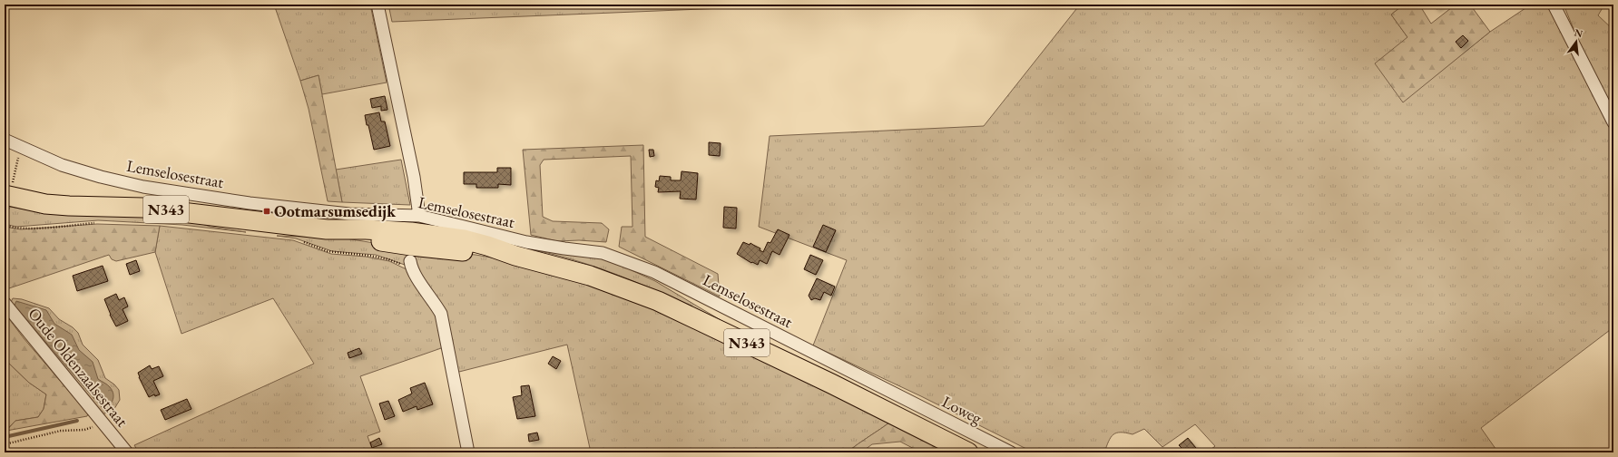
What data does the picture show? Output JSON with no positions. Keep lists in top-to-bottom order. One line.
{"streets":{"main road":["N343"],"street":["Lemselosestraat","Oude Oldenzaalsestraat","Loweg"]},"crossings":[["Lemselosestraat","Loweg"]],"places":{"transit":["Ootmarsumsedijk"]},"north":"top"}
